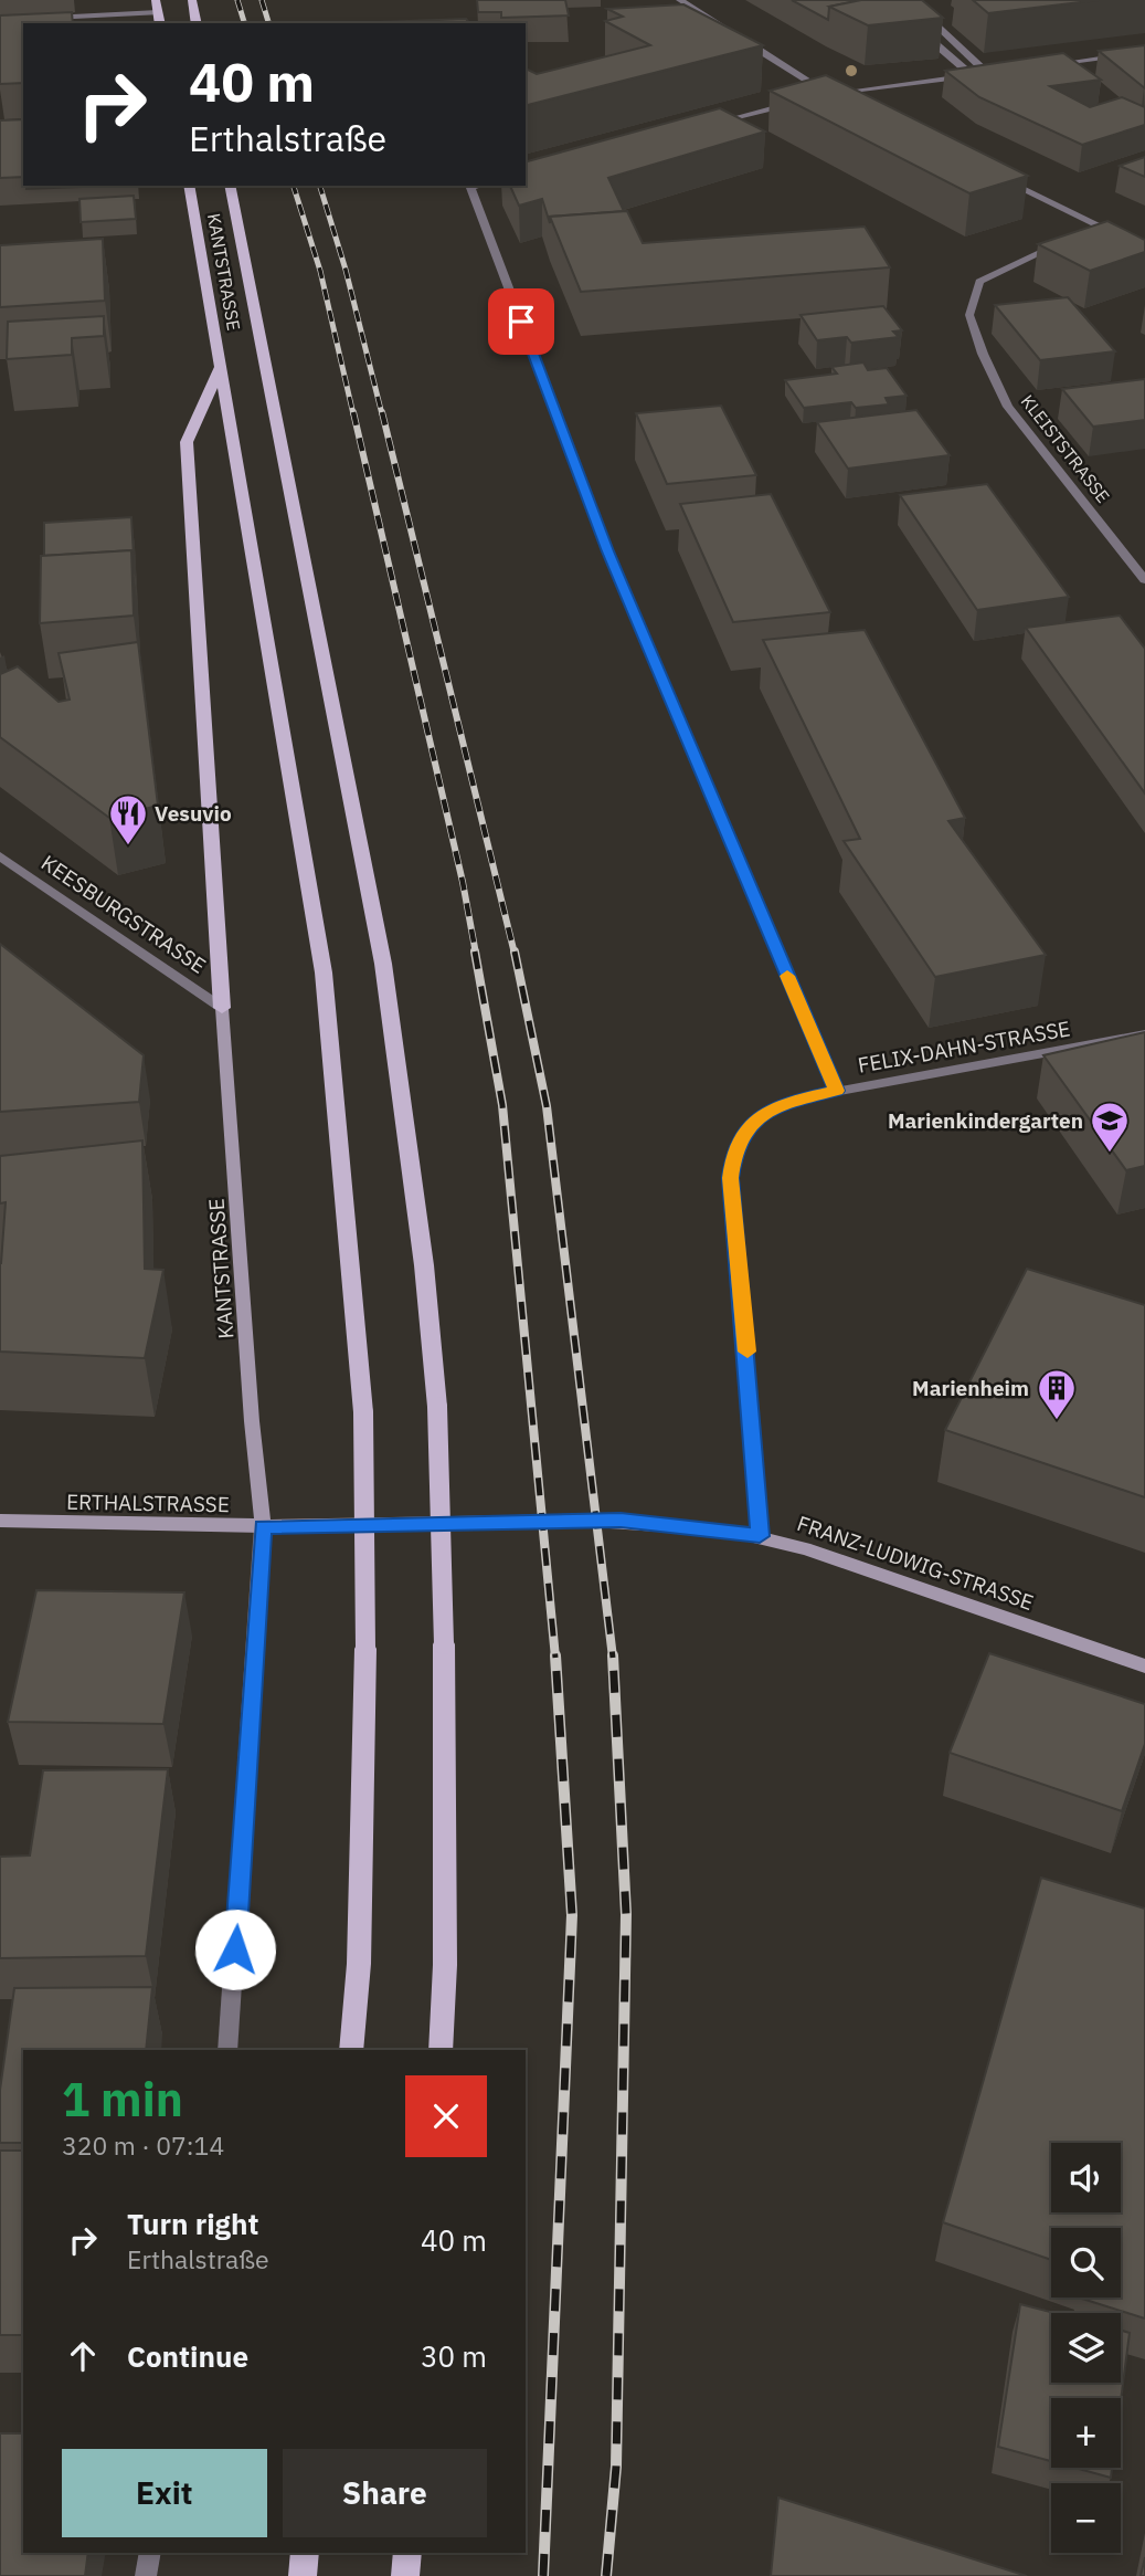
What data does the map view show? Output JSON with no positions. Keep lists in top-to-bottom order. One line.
{"streets":{"main road":["KANTSTRASSE"],"street":["KLEISTSTRASSE","KEESBURGSTRASSE","FELIX-DAHN-STRASSE","ERTHALSTRASSE","FRANZ-LUDWIG-STRASSE"]},"crossings":[["KANTSTRASSE","KEESBURGSTRASSE"],["KANTSTRASSE","ERTHALSTRASSE"],["FELIX-DAHN-STRASSE","FRANZ-LUDWIG-STRASSE"],["ERTHALSTRASSE","FRANZ-LUDWIG-STRASSE"]],"places":{"restaurant":["Vesuvio"],"school or university":["Marienkindergarten"],"building":["Marienheim"]},"page":{"turn":["40 m","Erthalstraße"],"heading":["1 min","320 m · 07:14"],"map_buttons":["+","−"],"list":[{"name":"Turn right","note":"Erthalstraße","value":"40 m"},{"name":"Continue","value":"30 m"}],"buttons":["Exit","Share"]}}
